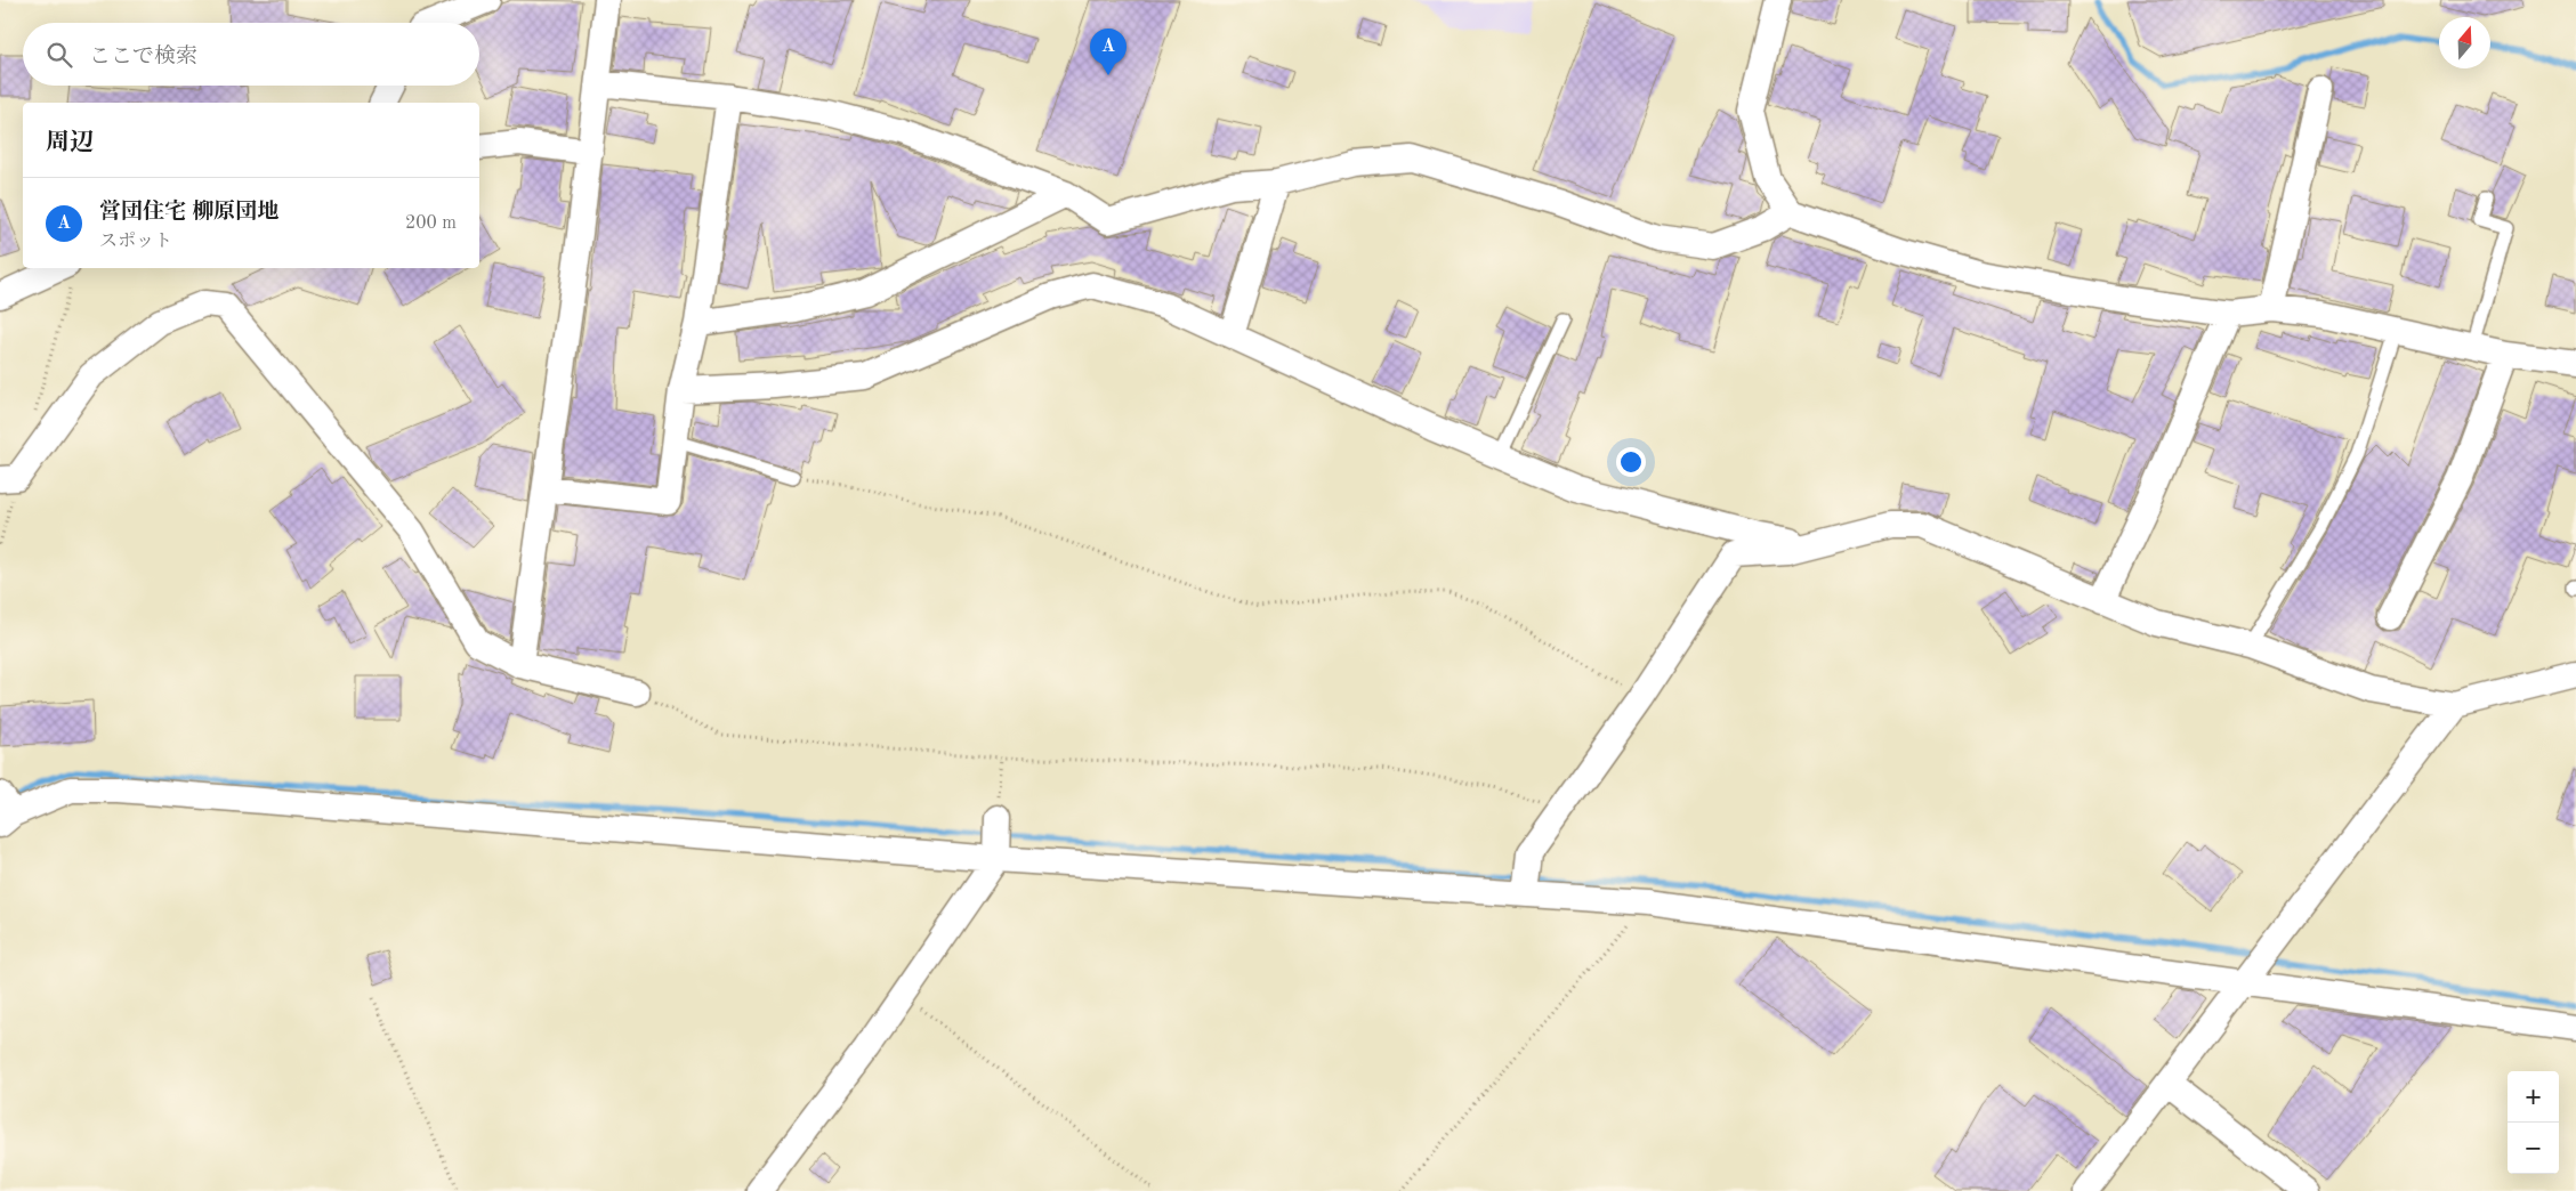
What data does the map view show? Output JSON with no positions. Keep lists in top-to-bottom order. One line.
{"north":"top","page":{"search":"ここで検索","pins":"A","heading":"周辺","list":[{"mark":"A","name":"営団住宅 柳原団地","note":"スポット","value":"200 m"}],"map_buttons":["+","−"]}}
